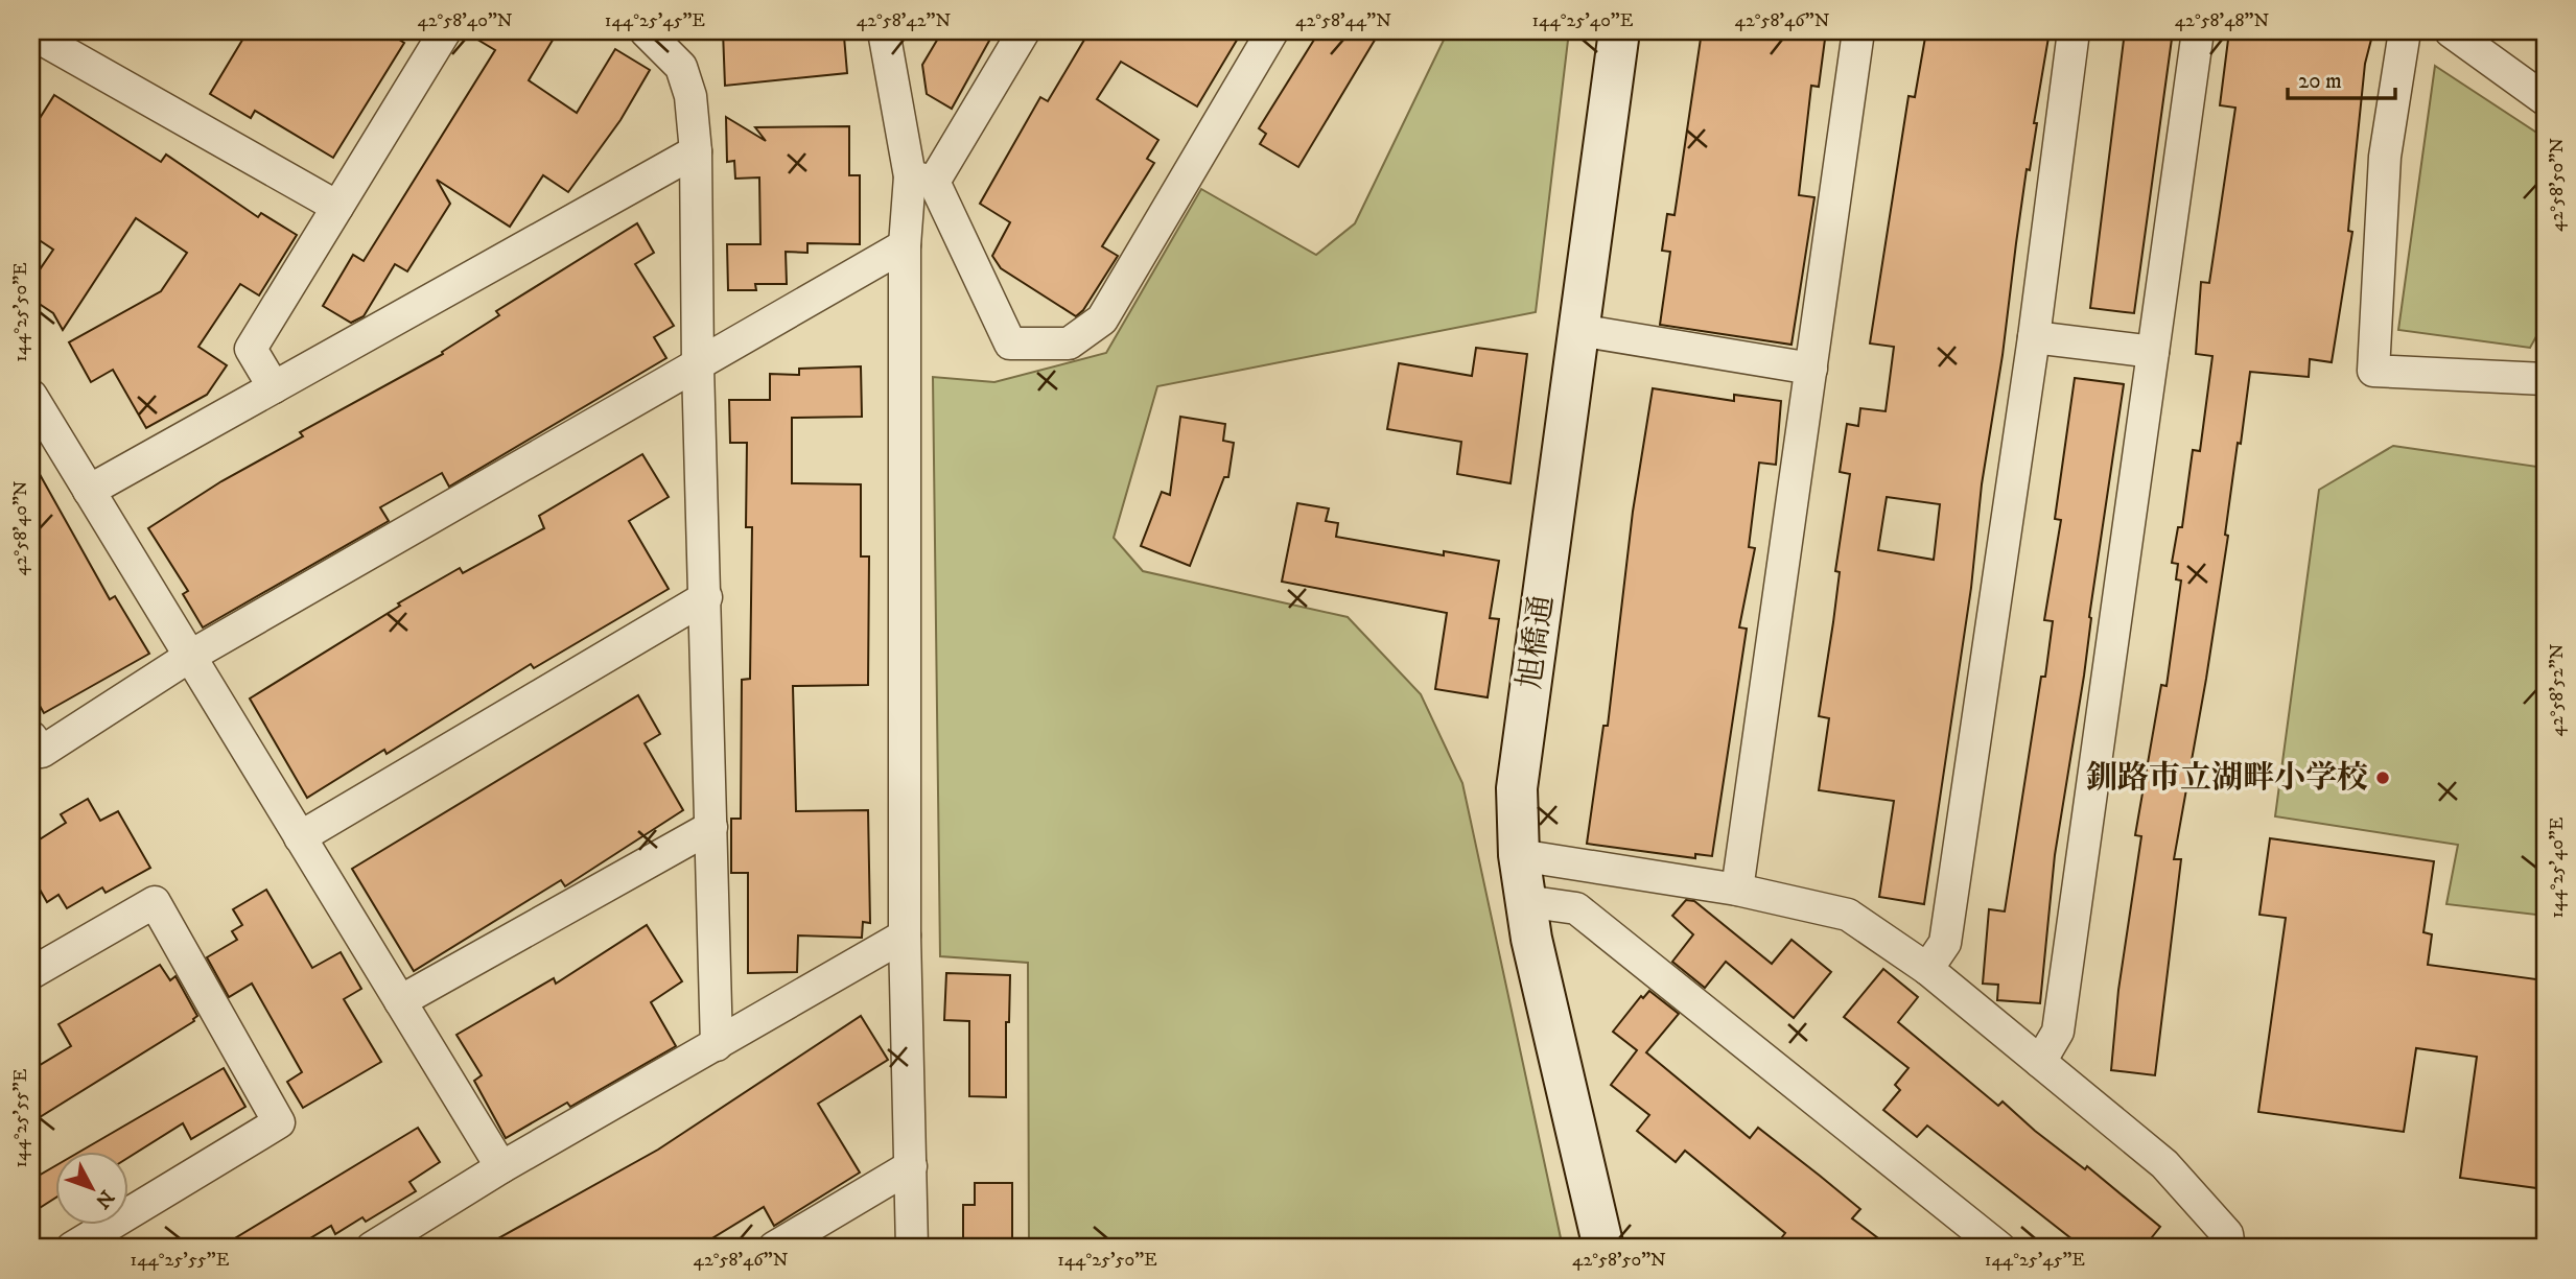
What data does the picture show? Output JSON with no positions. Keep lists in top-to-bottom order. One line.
{"streets":{"street":["旭橋通"]},"places":["釧路市立湖畔小学校"],"scale_bar":"20 m","north":"bottom right","coordinates":["42°58'40\"N","144°25'45\"E","42°58'42\"N","42°58'44\"N","144°25'40\"E","42°58'46\"N","42°58'48\"N","42°58'50\"N","144°25'50\"E","42°58'52\"N","144°25'55\"E"]}
